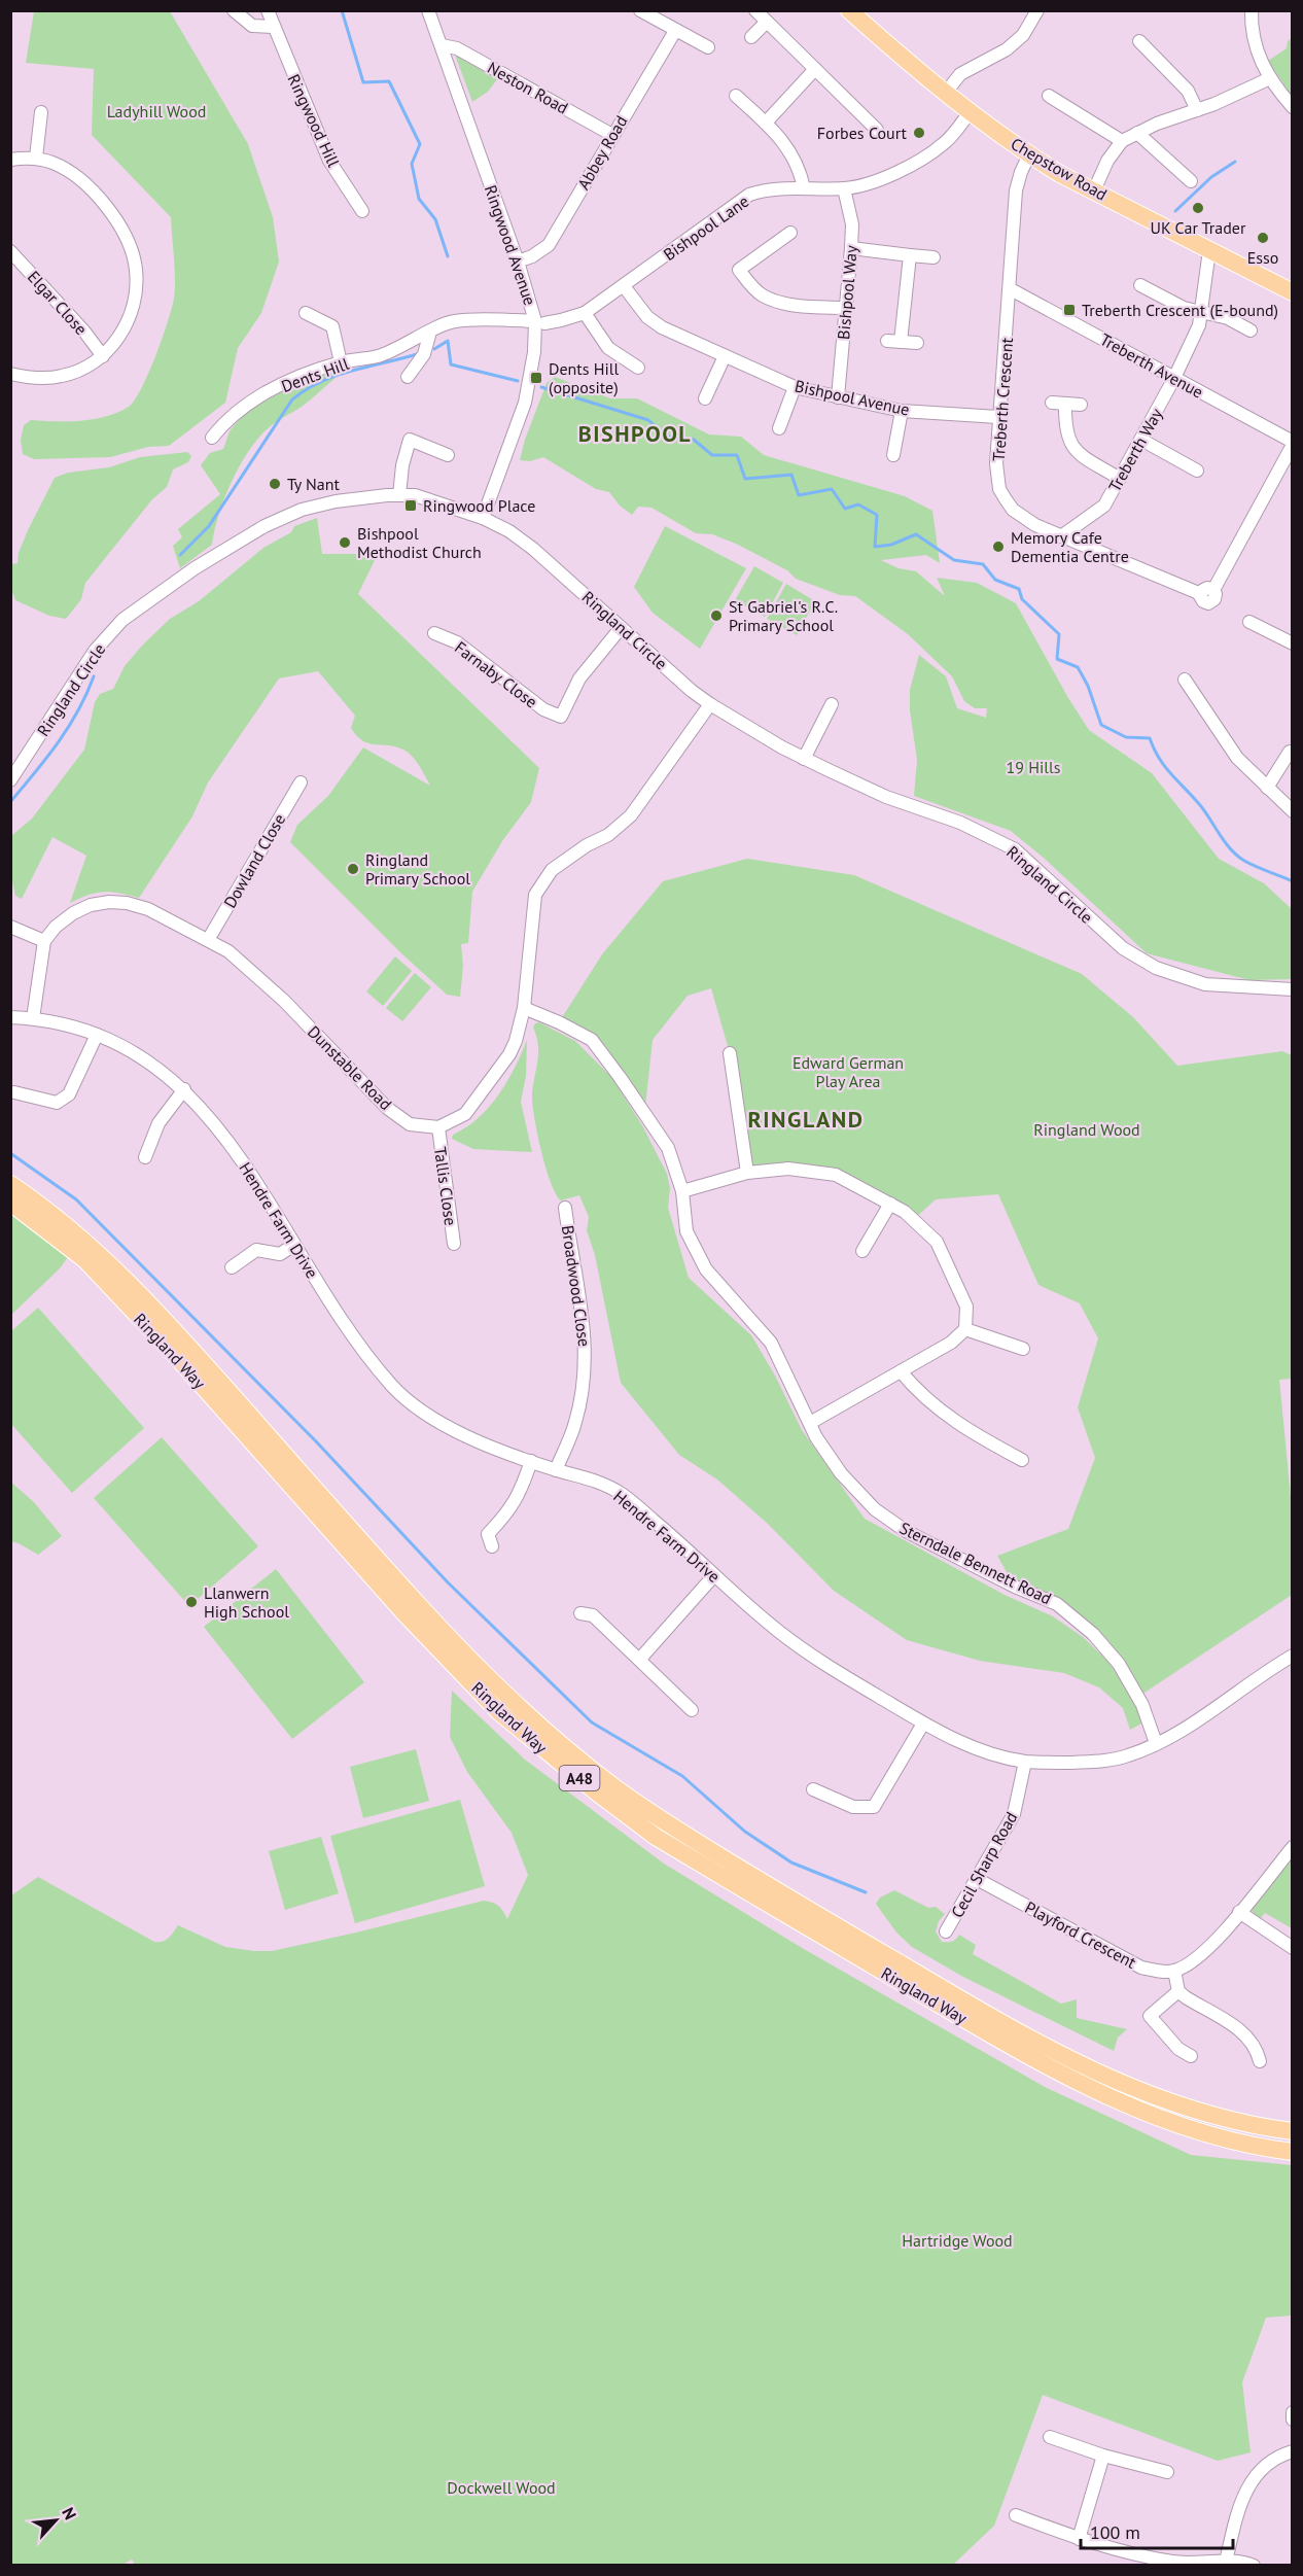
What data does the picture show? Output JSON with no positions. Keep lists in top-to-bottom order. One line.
{"streets":{"main road":["Chepstow Road","Ringland Way","A48"],"street":["Neston Road","Ringwood Hill","Abbey Road","Bishpool Lane","Ringwood Avenue","Bishpool Way","Elgar Close","Treberth Avenue","Dents Hill","Bishpool Avenue","Treberth Crescent","Treberth Way","Ringland Circle","Farnaby Close","Dowland Close","Dunstable Road","Tallis Close","Hendre Farm Drive","Broadwood Close","Sterndale Bennett Road","Cecil Sharp Road","Playford Crescent"]},"crossings":[["Neston Road","Abbey Road"],["Neston Road","Ringwood Avenue"],["Abbey Road","Ringwood Avenue"],["Chepstow Road","Bishpool Lane"],["Chepstow Road","Treberth Crescent"],["Chepstow Road","Treberth Way"],["Bishpool Lane","Ringwood Avenue"],["Bishpool Lane","Bishpool Way"],["Bishpool Lane","Dents Hill"],["Bishpool Lane","Bishpool Avenue"],["Ringwood Avenue","Dents Hill"],["Ringwood Avenue","Ringland Circle"],["Bishpool Way","Bishpool Avenue"],["Treberth Avenue","Treberth Crescent"],["Treberth Avenue","Treberth Way"],["Bishpool Avenue","Treberth Crescent"],["Treberth Crescent","Treberth Way"],["Ringland Circle","Farnaby Close"],["Dowland Close","Dunstable Road"],["Dunstable Road","Tallis Close"],["Hendre Farm Drive","Broadwood Close"],["Hendre Farm Drive","Sterndale Bennett Road"],["Hendre Farm Drive","Cecil Sharp Road"],["Cecil Sharp Road","Playford Crescent"]],"districts":["BISHPOOL","RINGLAND"],"parks":["Ladyhill Wood","19 Hills","Edward German Play Area","Ringland Wood","Hartridge Wood","Dockwell Wood"],"places":{"other":["Forbes Court","UK Car Trader","Esso","Ty Nant","Bishpool Methodist Church","Memory Cafe Dementia Centre","St Gabriel's R.C. Primary School","Ringland Primary School","Llanwern High School"],"transit":["Treberth Crescent (E-bound)","Dents Hill (opposite)","Ringwood Place"]},"scale_bar":"100 m","north":"top right"}
